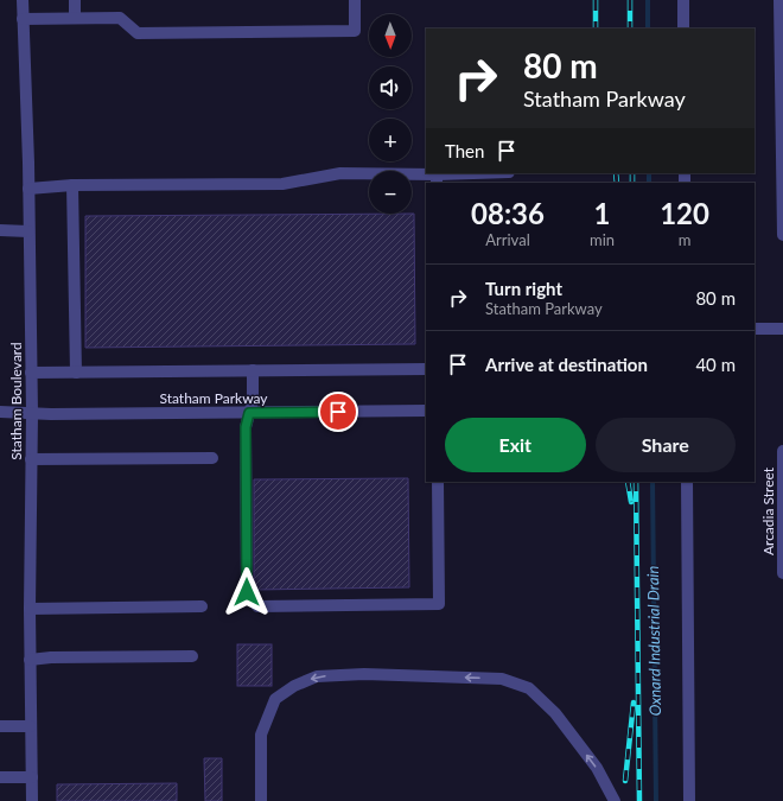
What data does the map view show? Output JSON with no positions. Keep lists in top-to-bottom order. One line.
{"streets":{"street":["Statham Parkway","Statham Boulevard","Arcadia Street"]},"crossings":[["Statham Parkway","Statham Boulevard"]],"water":["Oxnard Industrial Drain"],"north":"bottom","page":{"map_buttons":["+","−"],"turn":["80 m","Statham Parkway"],"then":"Then","eta":["08:36","Arrival","1","min","120","m"],"list":[{"name":"Turn right","note":"Statham Parkway","value":"80 m"},{"name":"Arrive at destination","value":"40 m"}],"buttons":["Exit","Share"]}}
